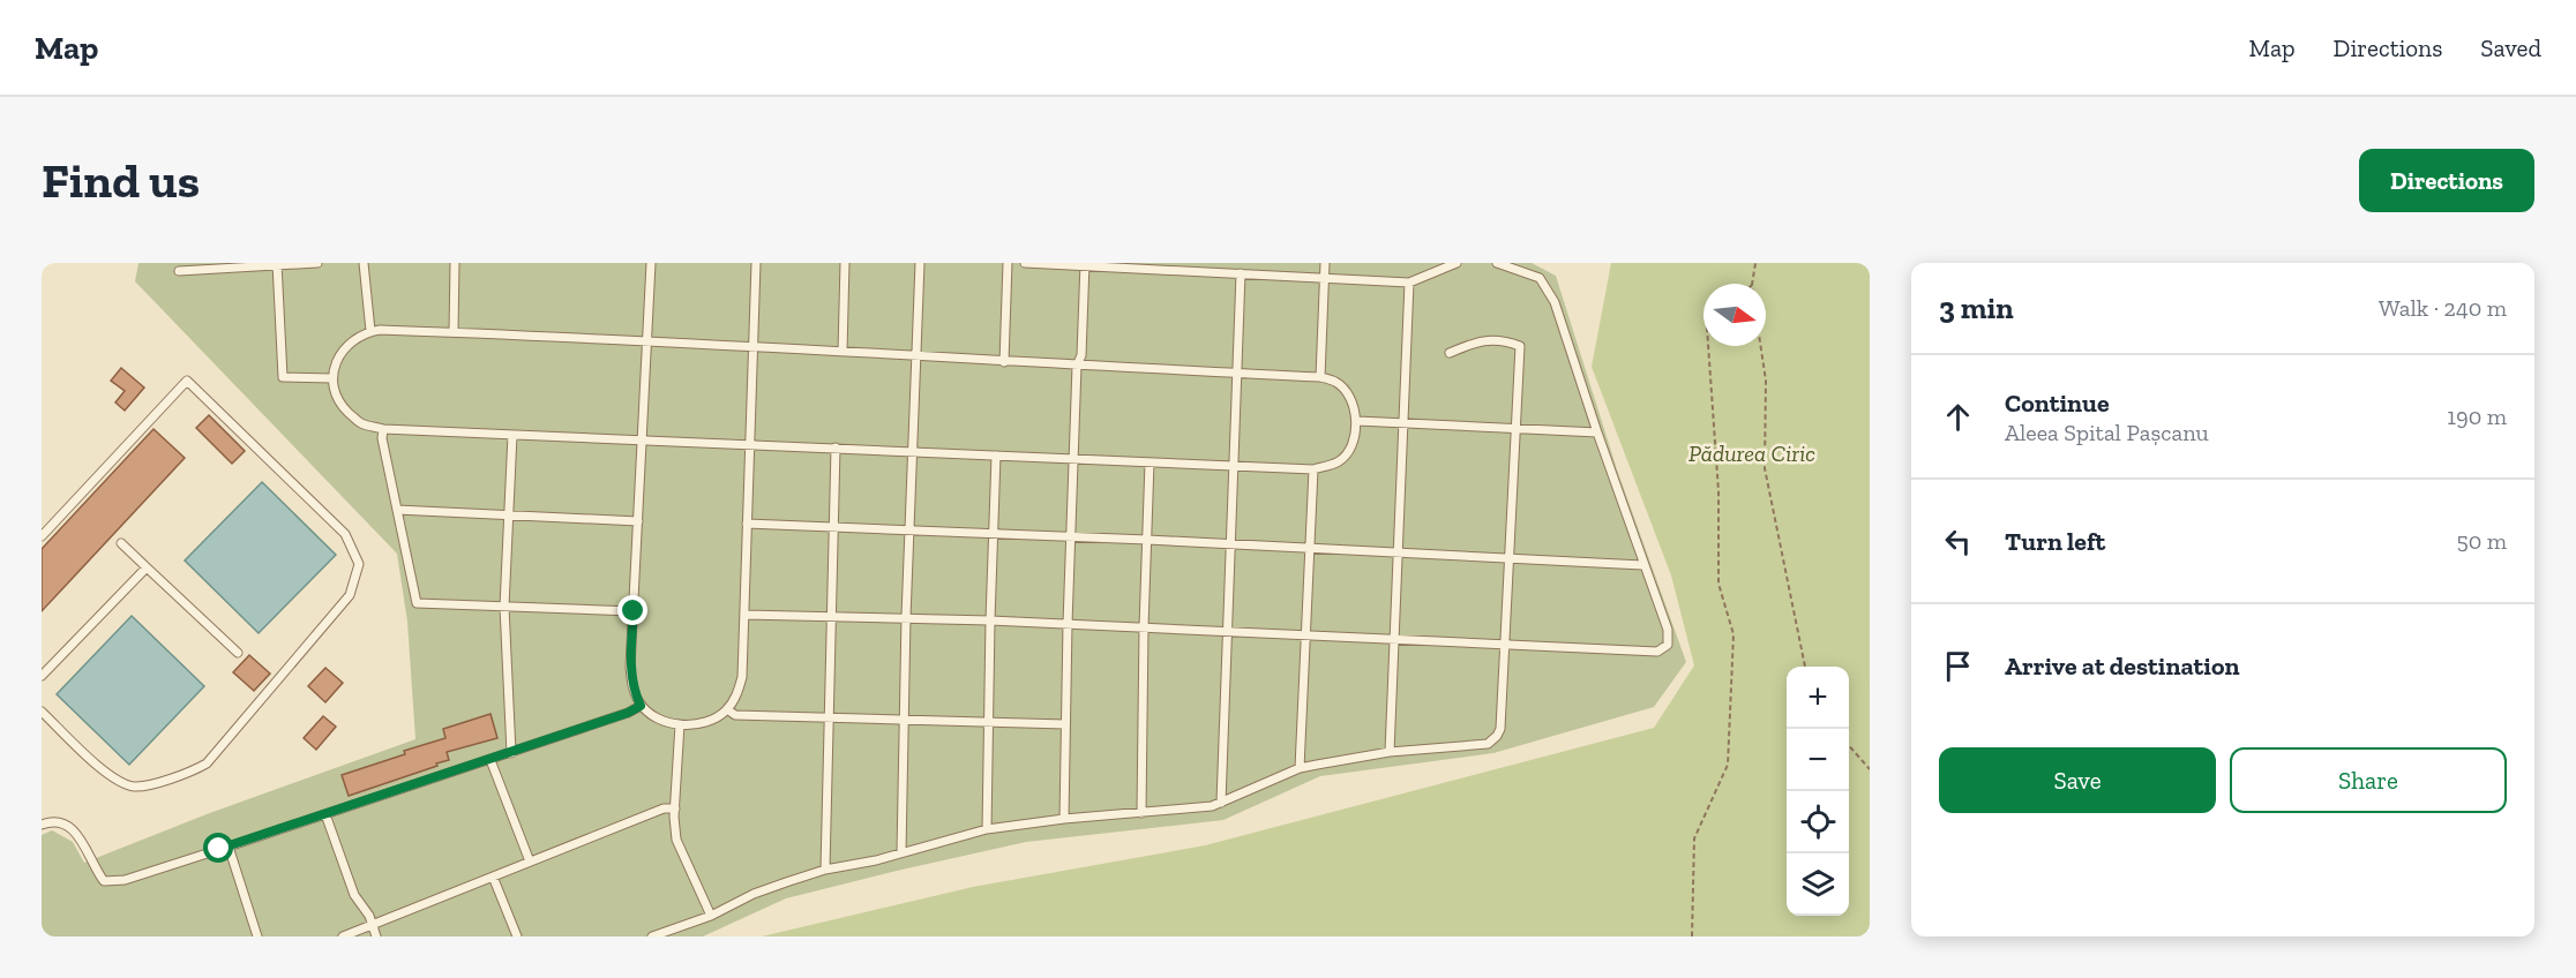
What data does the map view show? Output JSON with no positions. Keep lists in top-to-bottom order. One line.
{"parks":["Pădurea Ciric"],"north":"right","page":{"header":"Map","nav":["Map","Directions","Saved"],"buttons":["Directions",["Save","Share"]],"title":"Find us","heading":["3 min","Walk · 240 m"],"list":[["Continue","Aleea Spital Pașcanu","190 m"],["Turn left","50 m"],"Arrive at destination"],"map_buttons":["+","−"]}}
